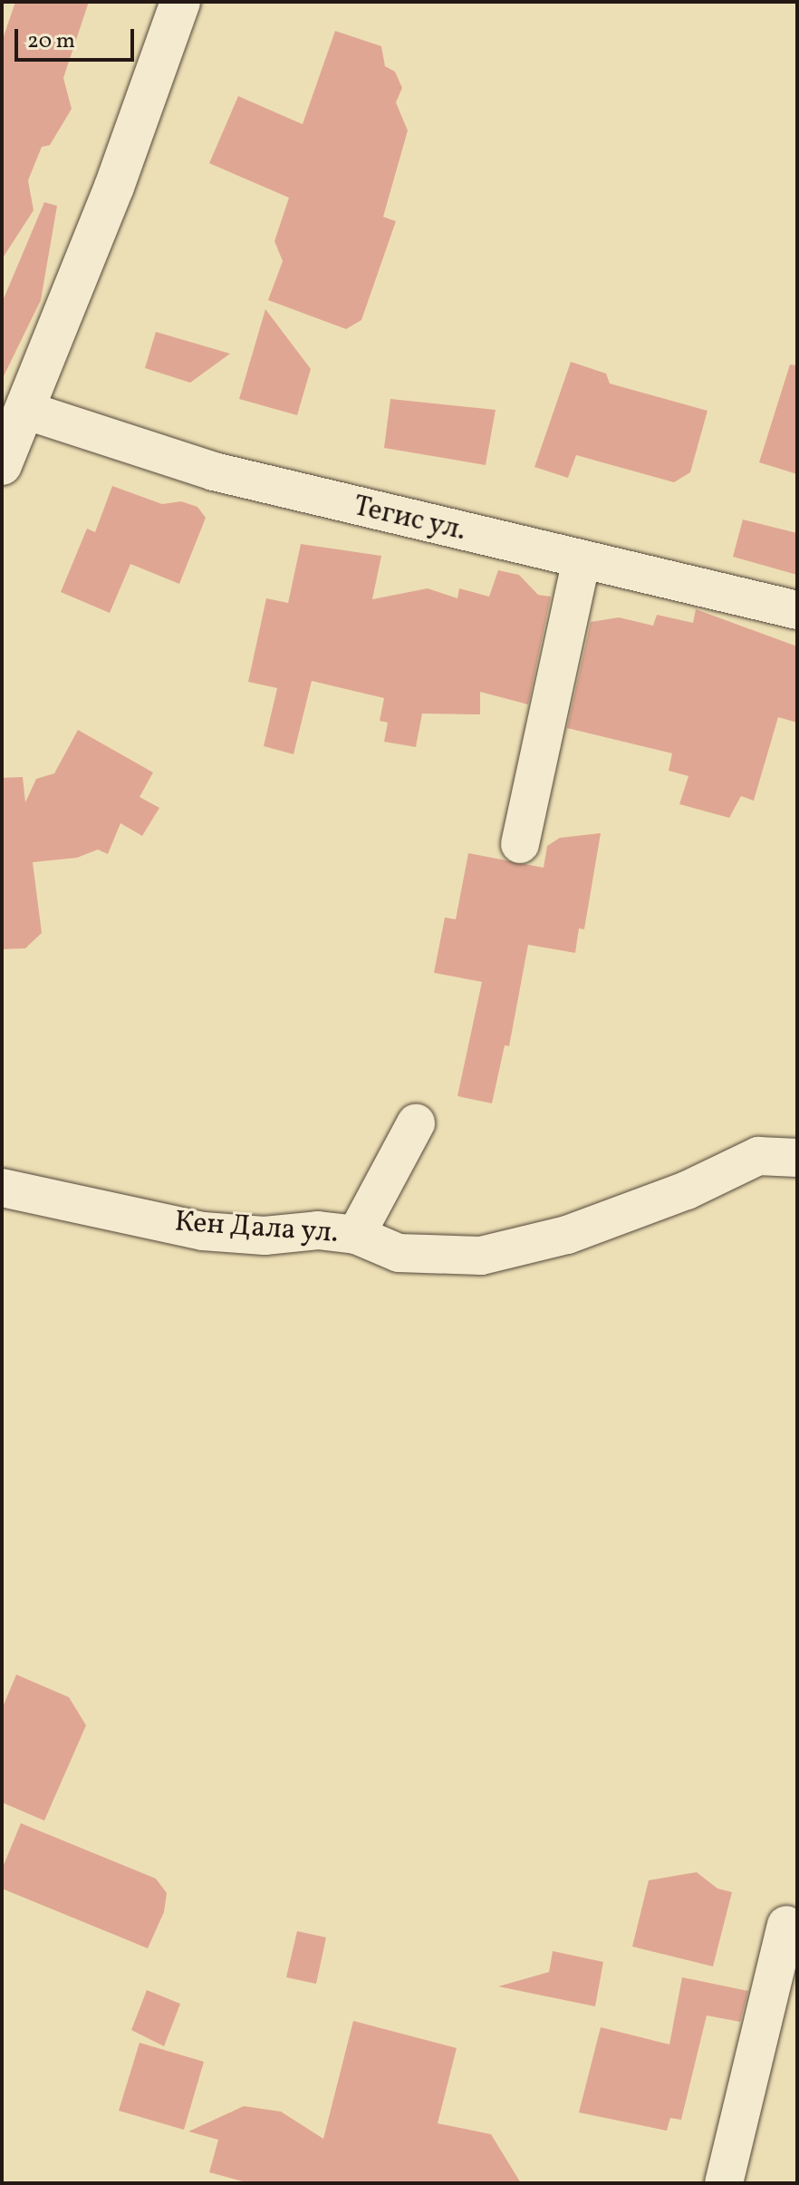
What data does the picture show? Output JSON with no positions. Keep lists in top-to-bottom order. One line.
{"streets":{"street":["Тегис ул.","Кен Дала ул."]},"scale_bar":"20 m"}
